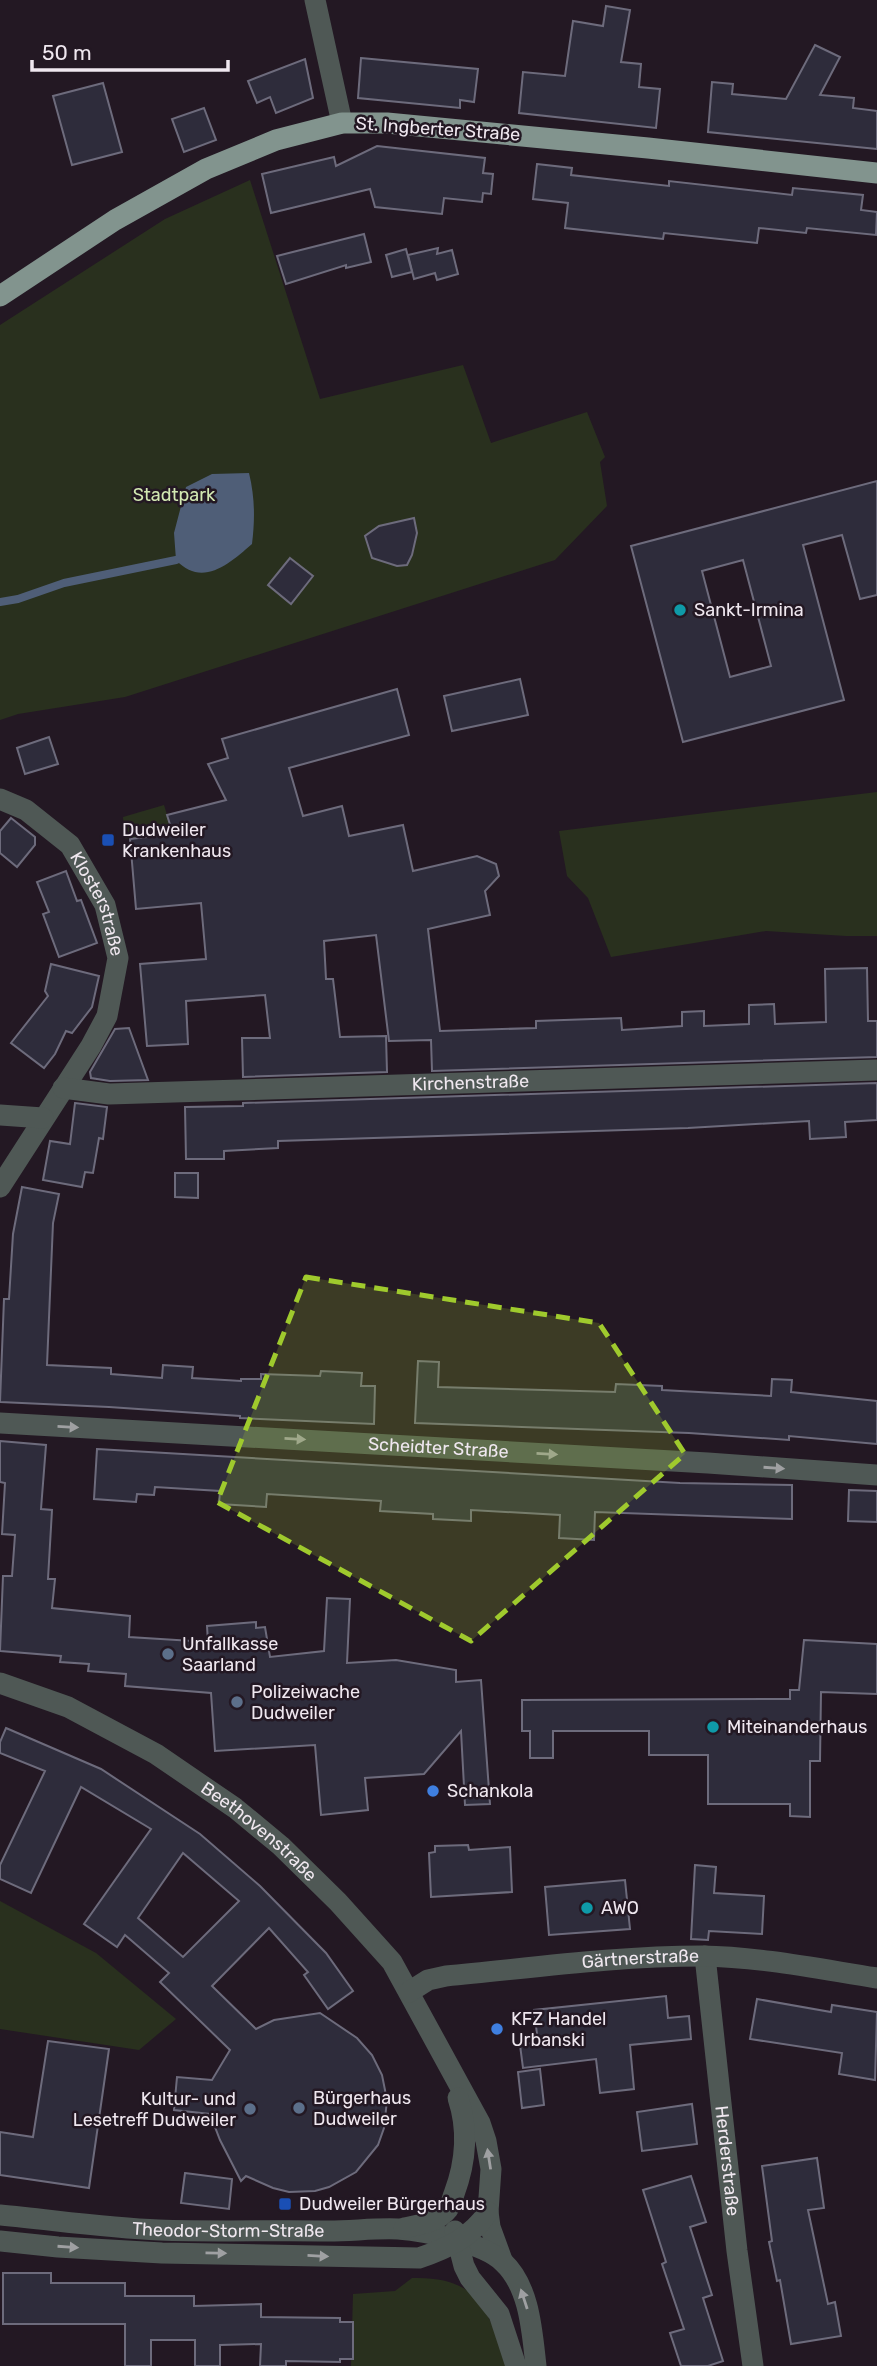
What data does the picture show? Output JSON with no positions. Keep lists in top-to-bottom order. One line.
{"streets":{"main road":["St. Ingberter Straße"],"street":["Klosterstraße","Kirchenstraße","Scheidter Straße","Beethovenstraße","Gärtnerstraße","Herderstraße","Theodor-Storm-Straße"]},"crossings":[["Klosterstraße","Kirchenstraße"],["Beethovenstraße","Gärtnerstraße"],["Gärtnerstraße","Herderstraße"]],"one_way":["Scheidter Straße"],"parks":["Stadtpark"],"places":{"other":["Sankt-Irmina","Unfallkasse Saarland","Polizeiwache Dudweiler","Miteinanderhaus","Schankola","AWO","KFZ Handel Urbanski","Bürgerhaus Dudweiler","Kultur- und Lesetreff Dudweiler"],"transit":["Dudweiler Krankenhaus","Dudweiler Bürgerhaus"]},"scale_bar":"50 m"}
